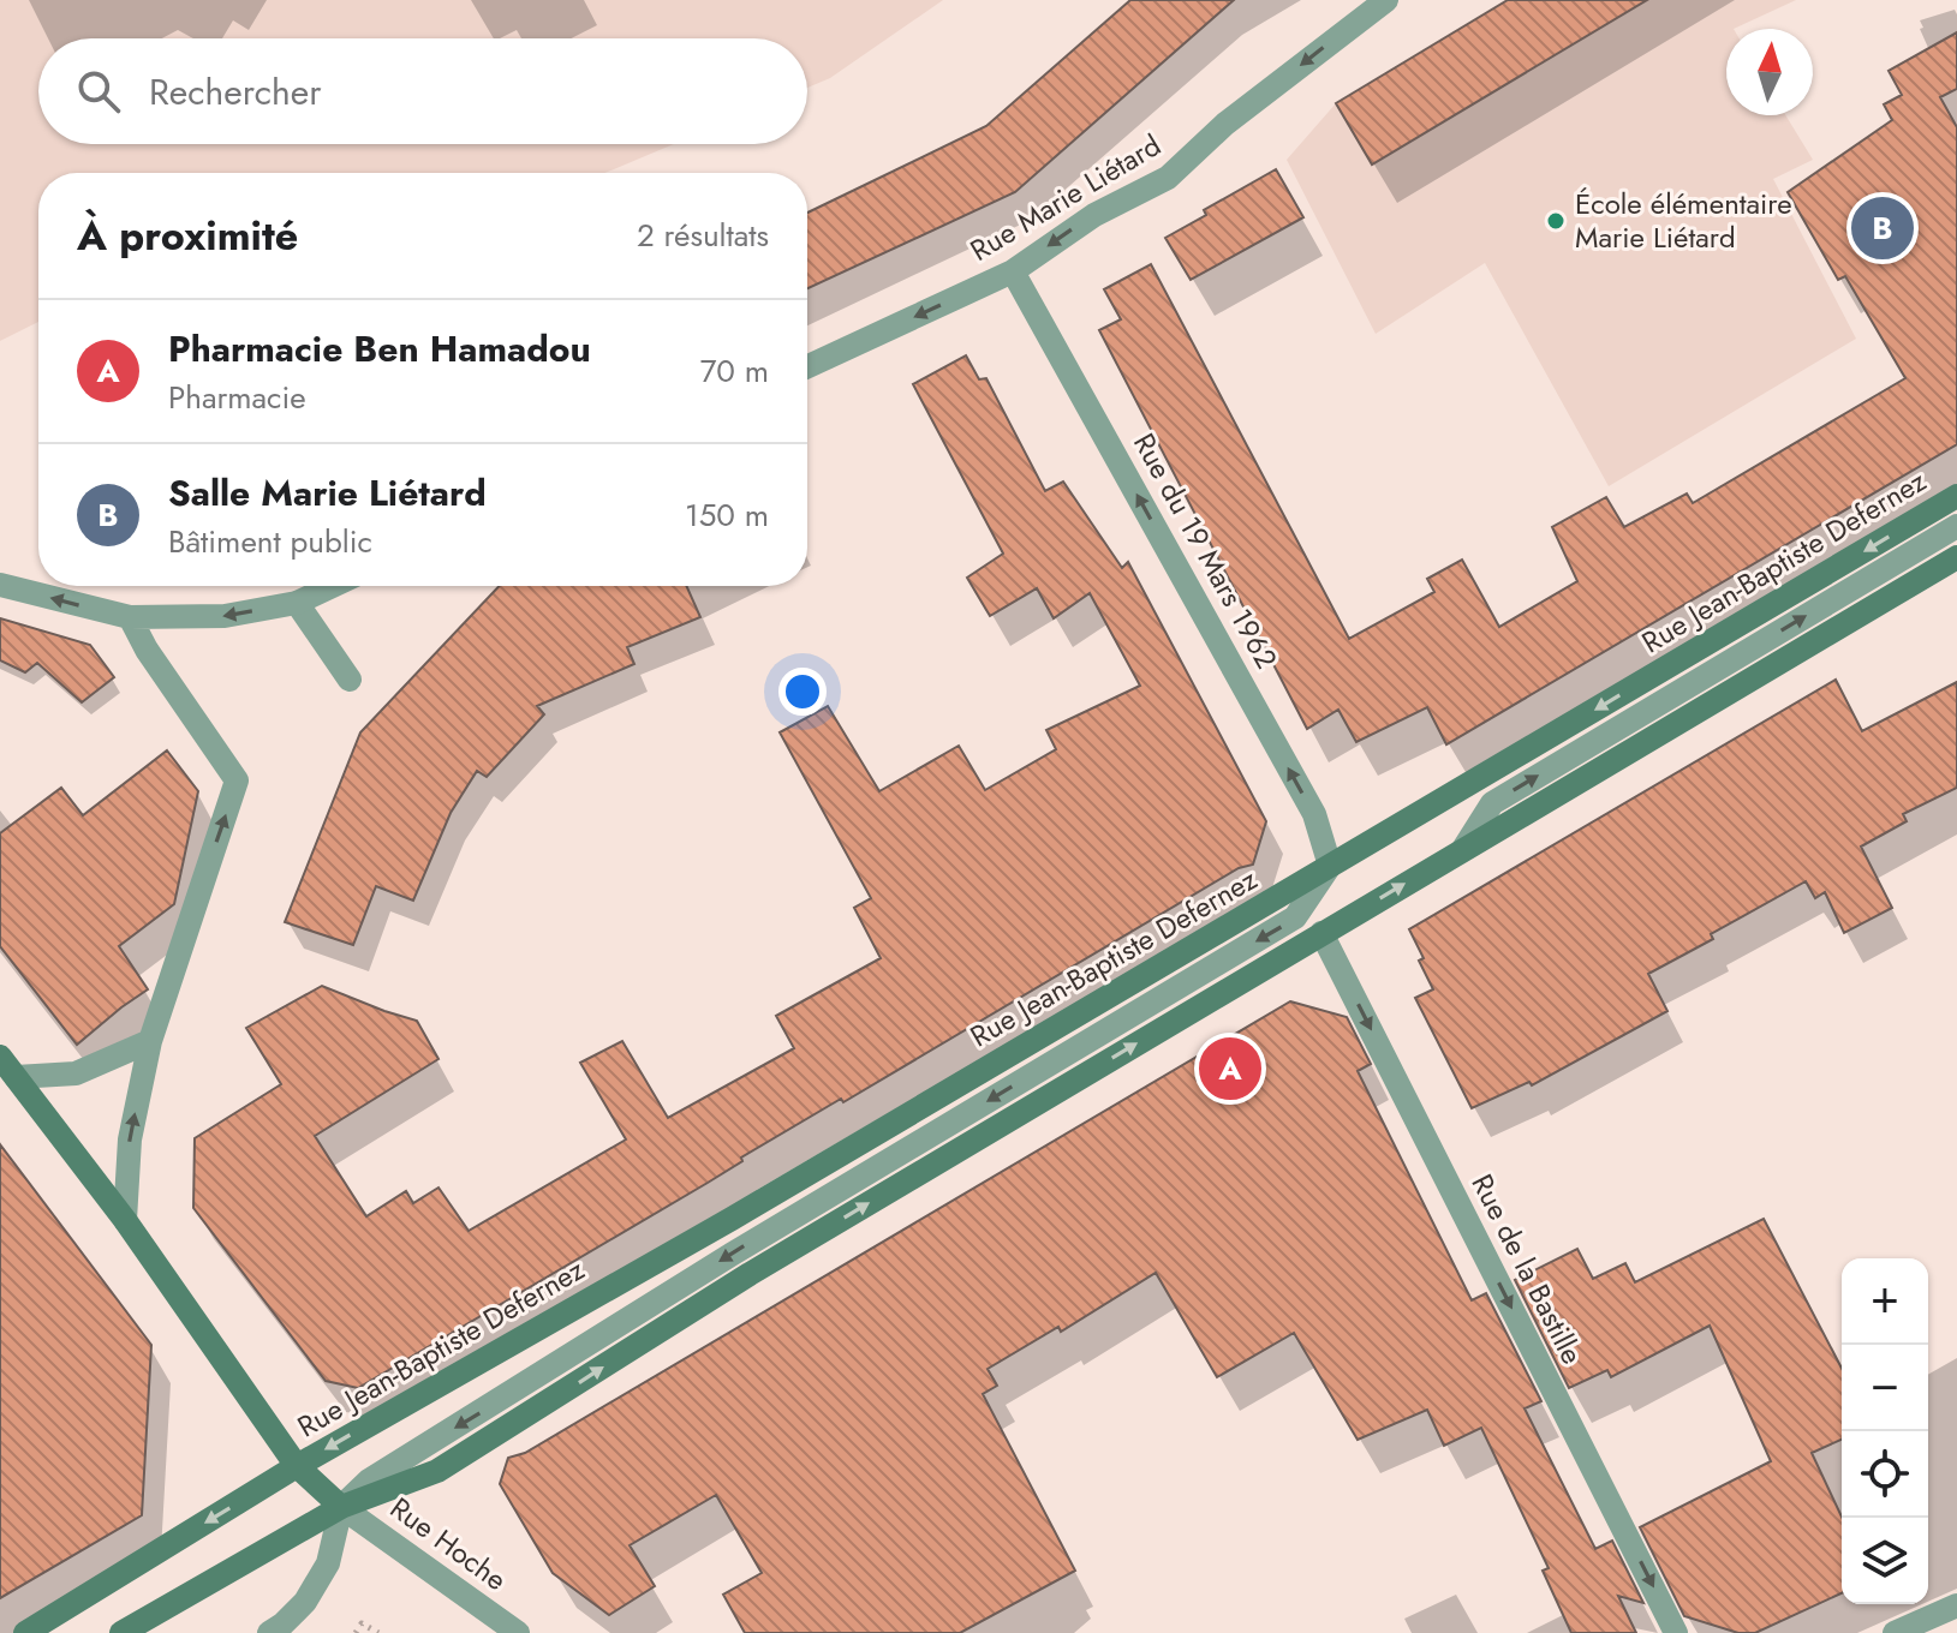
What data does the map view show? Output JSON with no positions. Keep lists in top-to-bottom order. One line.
{"streets":{"main road":["Rue Jean-Baptiste Defernez"],"street":["Rue Marie Liétard","Rue du 19 Mars 1962","Rue de la Bastille","Rue Hoche"]},"crossings":[["Rue Marie Liétard","Rue du 19 Mars 1962"],["Rue du 19 Mars 1962","Rue Jean-Baptiste Defernez"]],"one_way":["Rue Marie Liétard","Rue du 19 Mars 1962","Rue de la Bastille"],"places":["École élémentaire Marie Liétard"],"north":"top","page":{"search":"Rechercher","heading":["À proximité","2 résultats"],"pins":["B","A"],"list":[{"mark":"A","name":"Pharmacie Ben Hamadou","note":"Pharmacie","value":"70 m"},{"mark":"B","name":"Salle Marie Liétard","note":"Bâtiment public","value":"150 m"}],"map_buttons":["+","−"]}}
